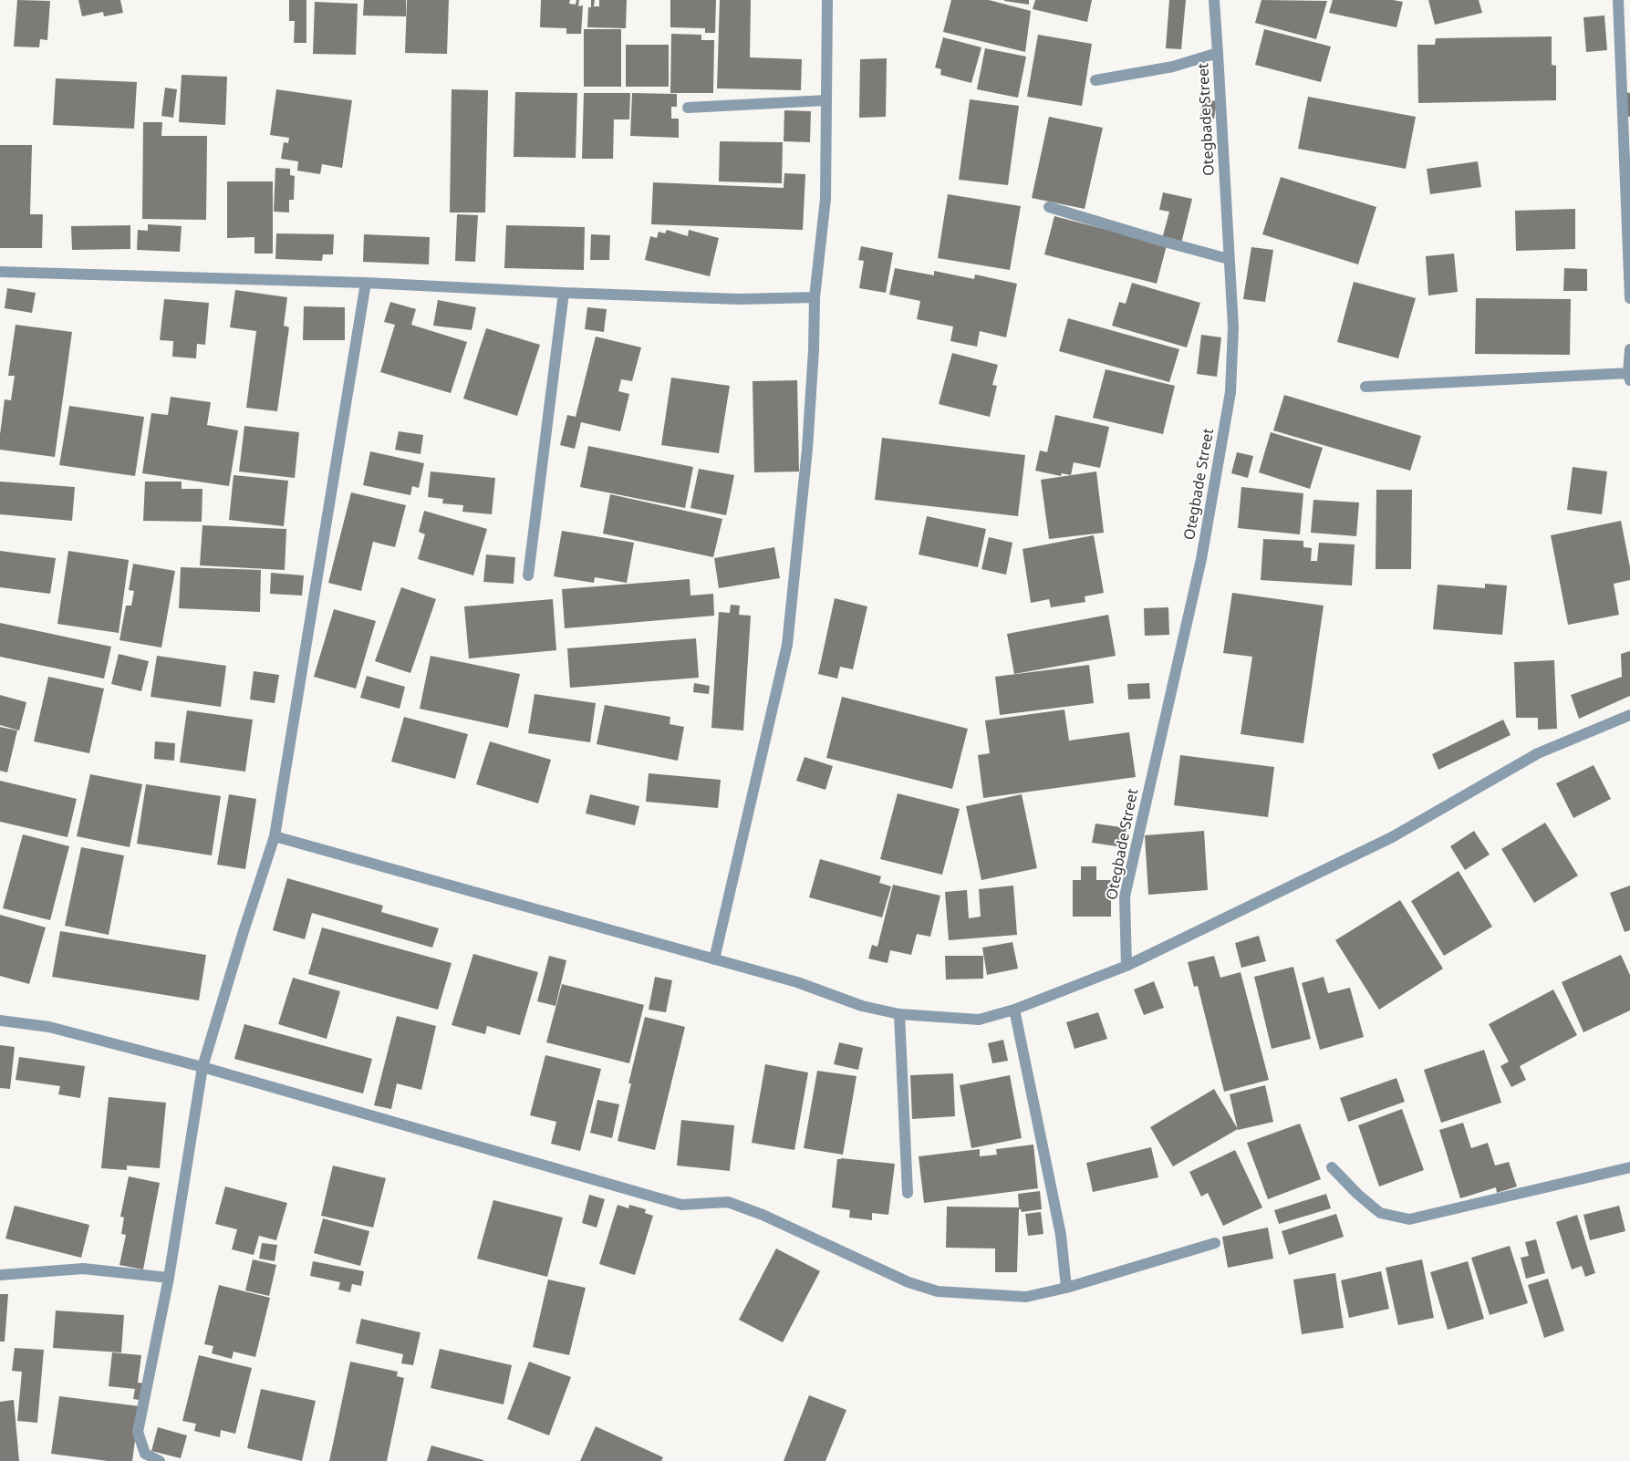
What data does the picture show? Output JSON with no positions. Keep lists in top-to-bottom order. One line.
{"streets":{"street":["Otegbade Street"]}}
